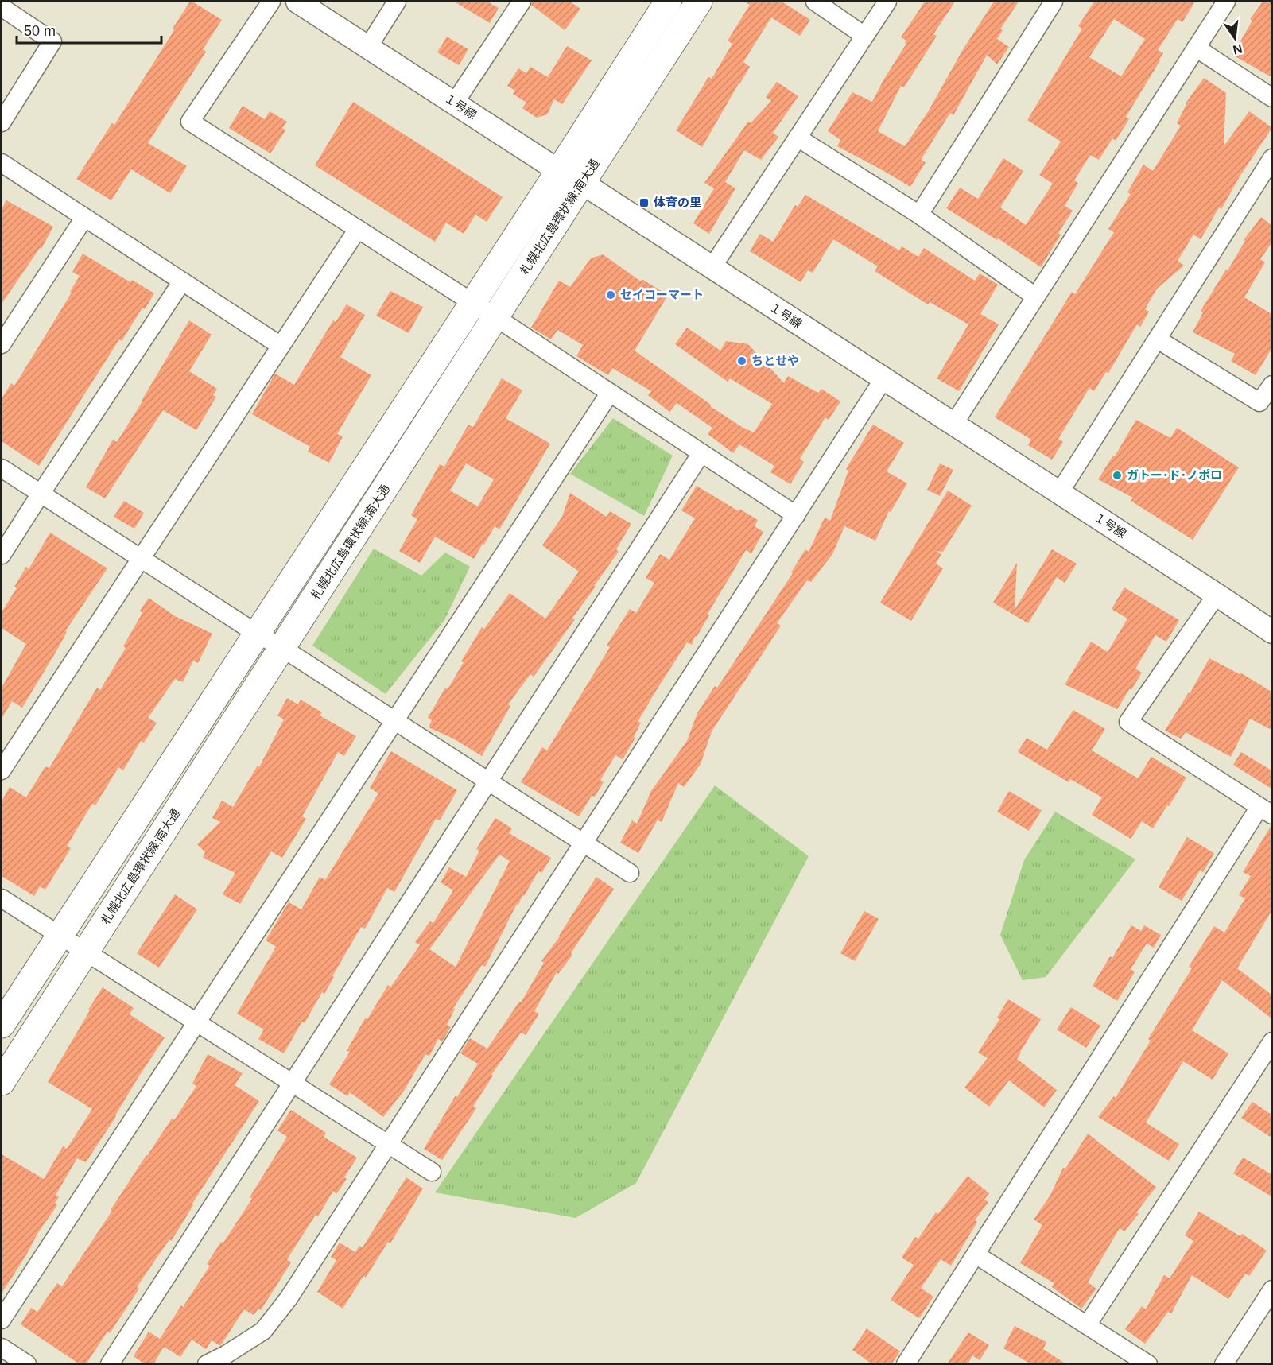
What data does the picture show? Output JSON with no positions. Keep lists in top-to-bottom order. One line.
{"streets":{"main road":["札幌北広島環状線;南大通"],"street":["１号線"]},"crossings":[["１号線","札幌北広島環状線;南大通"]],"places":{"transit":["体育の里"],"other":["セイコーマート","ちとせや","ガトー･ド･ノポロ"]},"scale_bar":"50 m","north":"bottom"}
